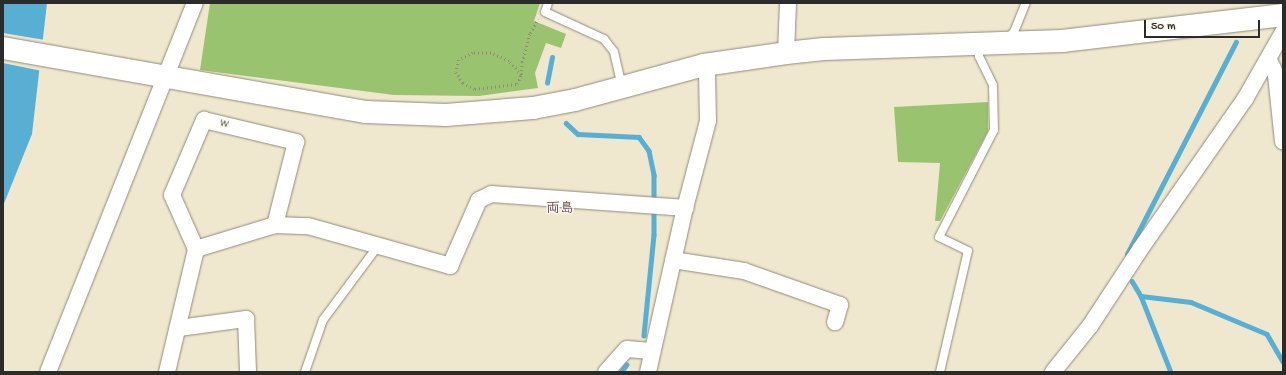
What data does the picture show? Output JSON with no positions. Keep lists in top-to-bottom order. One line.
{"streets":{"street":["ｗ"]},"districts":["両島"],"scale_bar":"50 m"}
